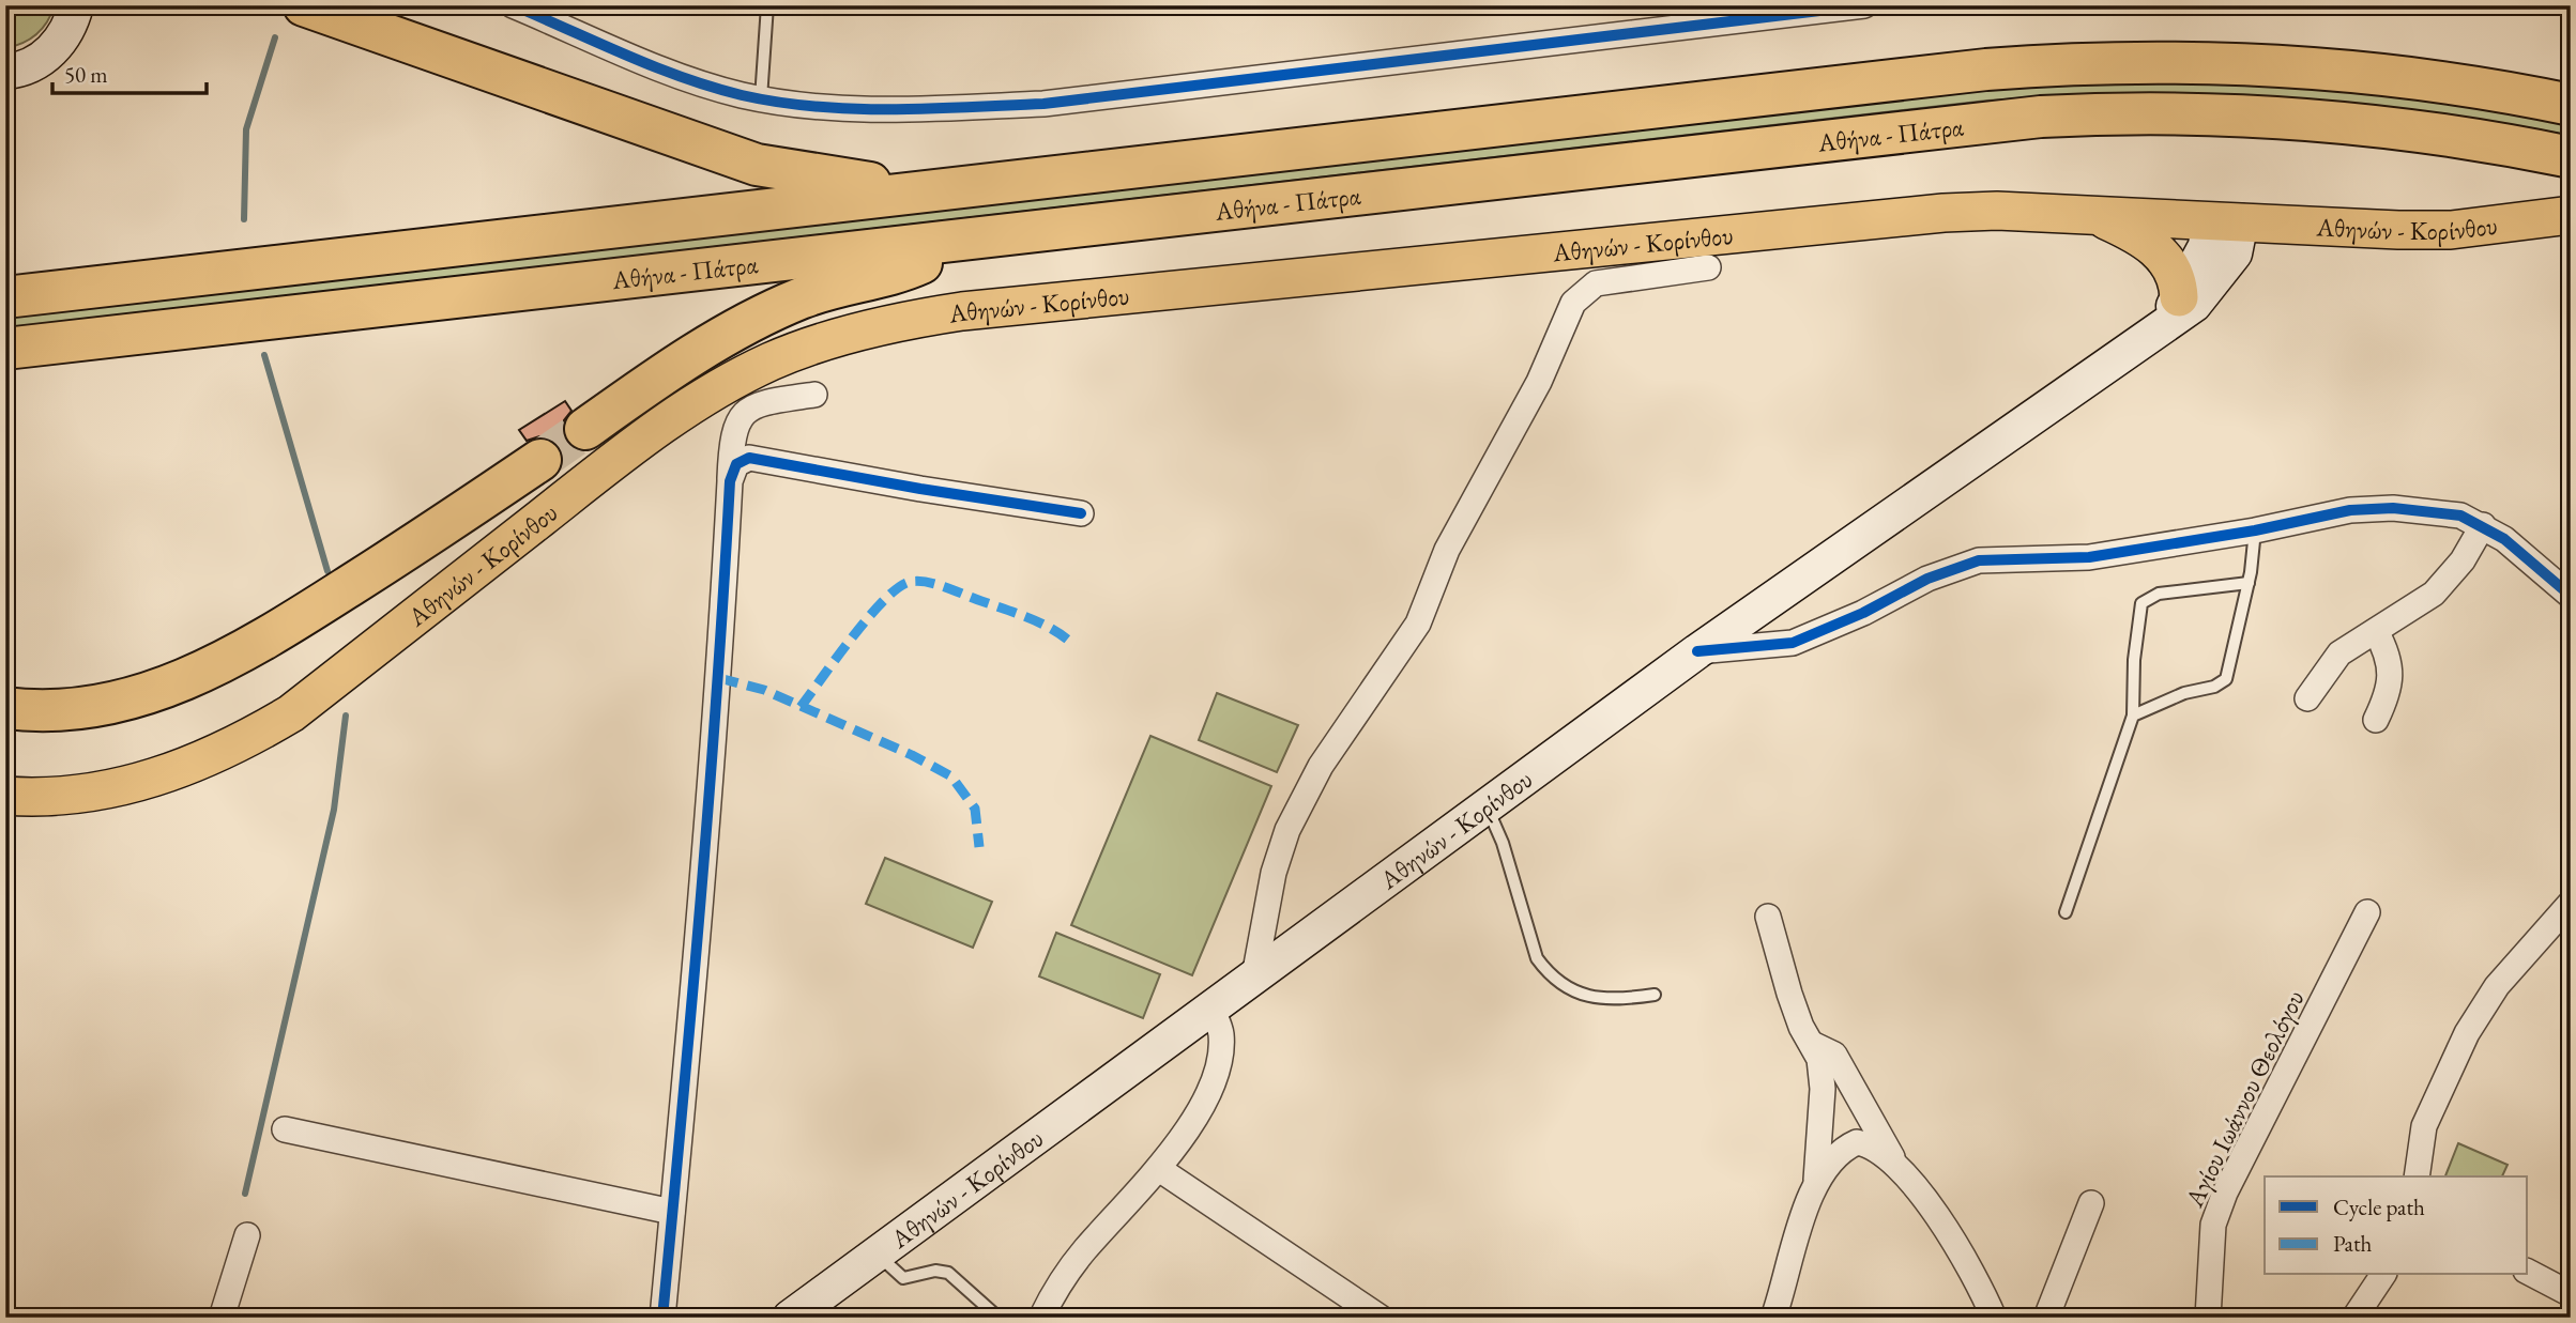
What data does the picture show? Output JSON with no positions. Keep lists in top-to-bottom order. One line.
{"streets":{"highway":["Αθήνα - Πάτρα"],"main road":["Αθηνών - Κορίνθου"],"street":["Αγίου Ιωάννου Θεολόγου"]},"legend":["Cycle path","Path"],"scale_bar":"50 m"}
